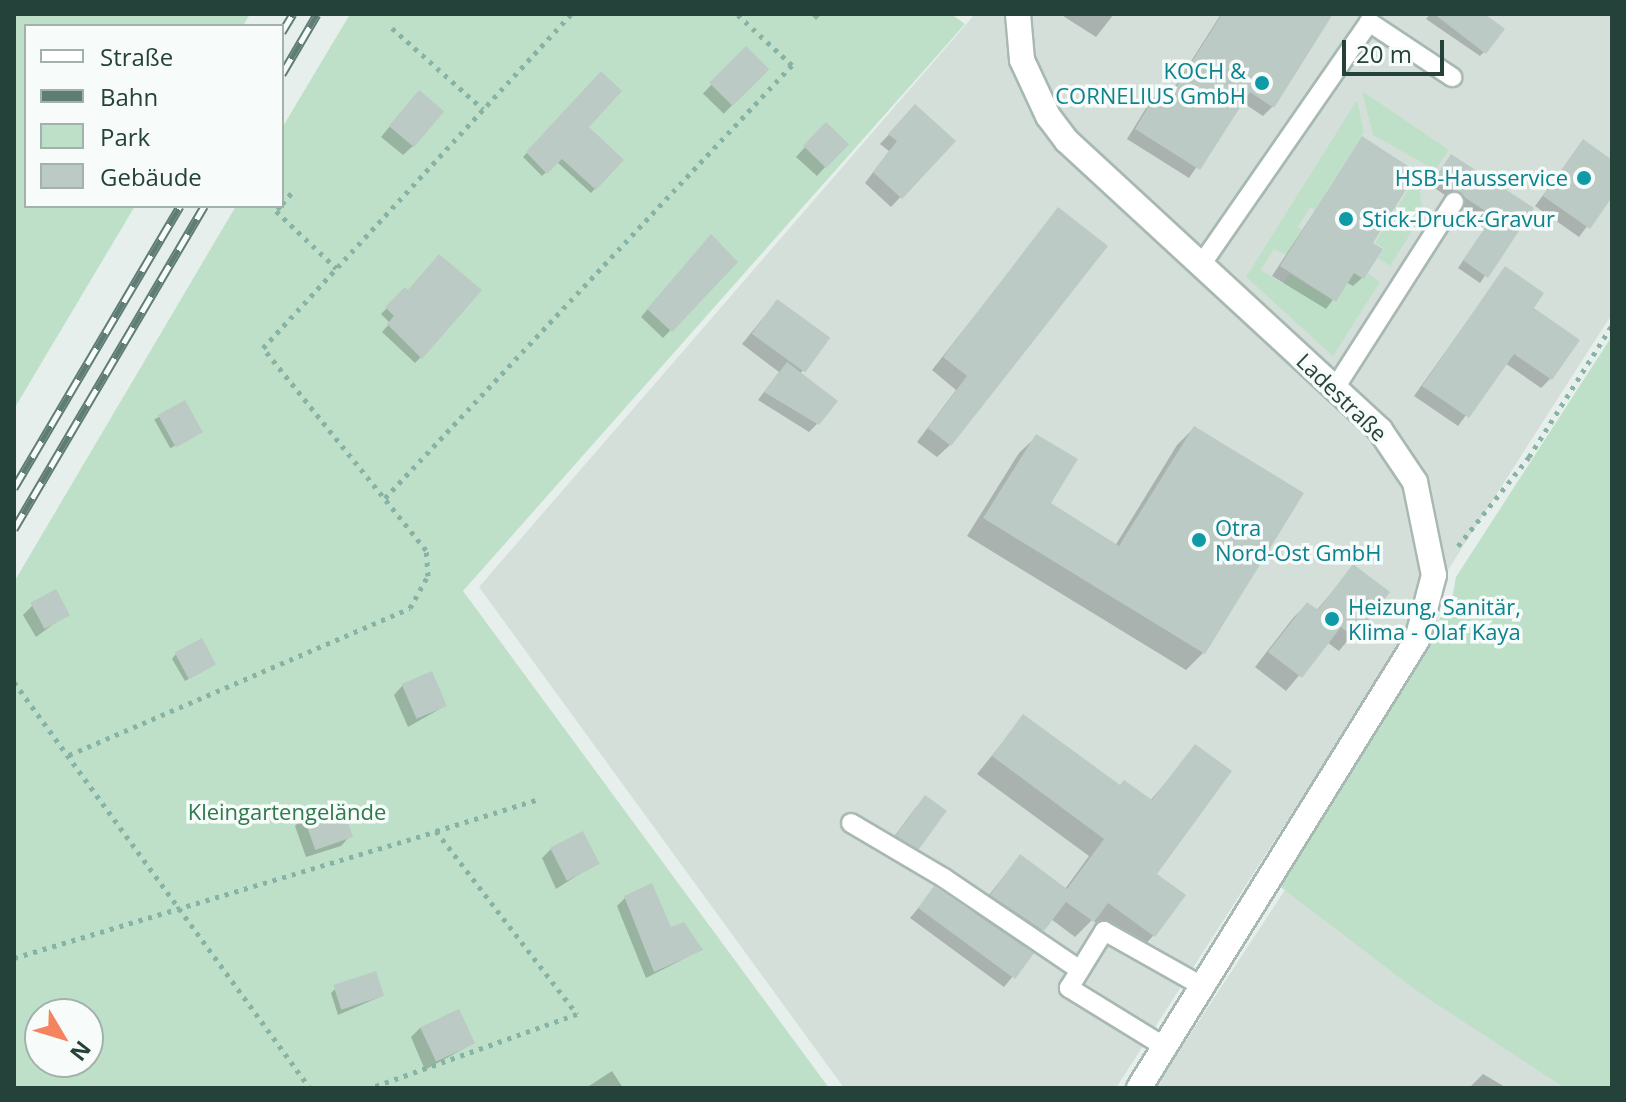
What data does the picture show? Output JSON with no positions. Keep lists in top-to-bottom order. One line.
{"streets":{"street":["Ladestraße"]},"parks":["Kleingartengelände"],"places":["KOCH & CORNELIUS GmbH","HSB-Hausservice","Stick-Druck-Gravur","Otra Nord-Ost GmbH","Heizung, Sanitär, Klima - Olaf Kaya"],"legend":["Straße","Bahn","Park","Gebäude"],"scale_bar":"20 m","north":"bottom right"}
